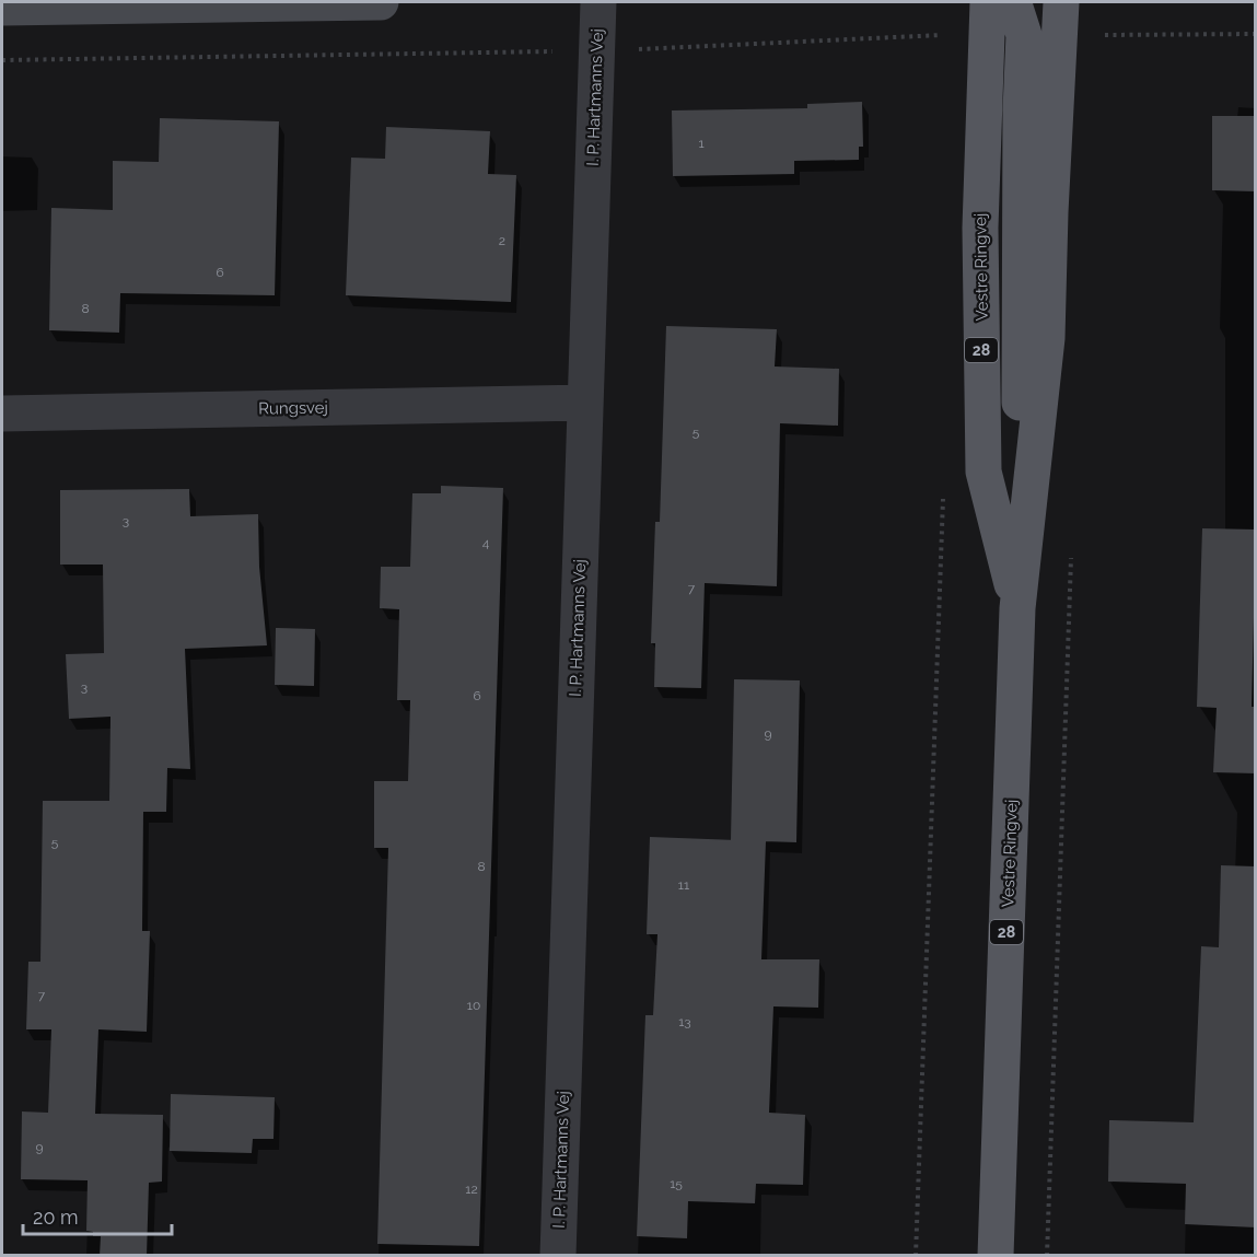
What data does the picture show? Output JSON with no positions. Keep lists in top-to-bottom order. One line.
{"streets":{"main road":["Vestre Ringvej","28"],"street":["I. P. Hartmanns Vej","Rungsvej"]},"crossings":[["I. P. Hartmanns Vej","Rungsvej"]],"house_numbers":["1","2","6","8","5","3","4","7","3","6","9","5","8","11","7","10","13","9","15","12"],"scale_bar":"20 m"}
